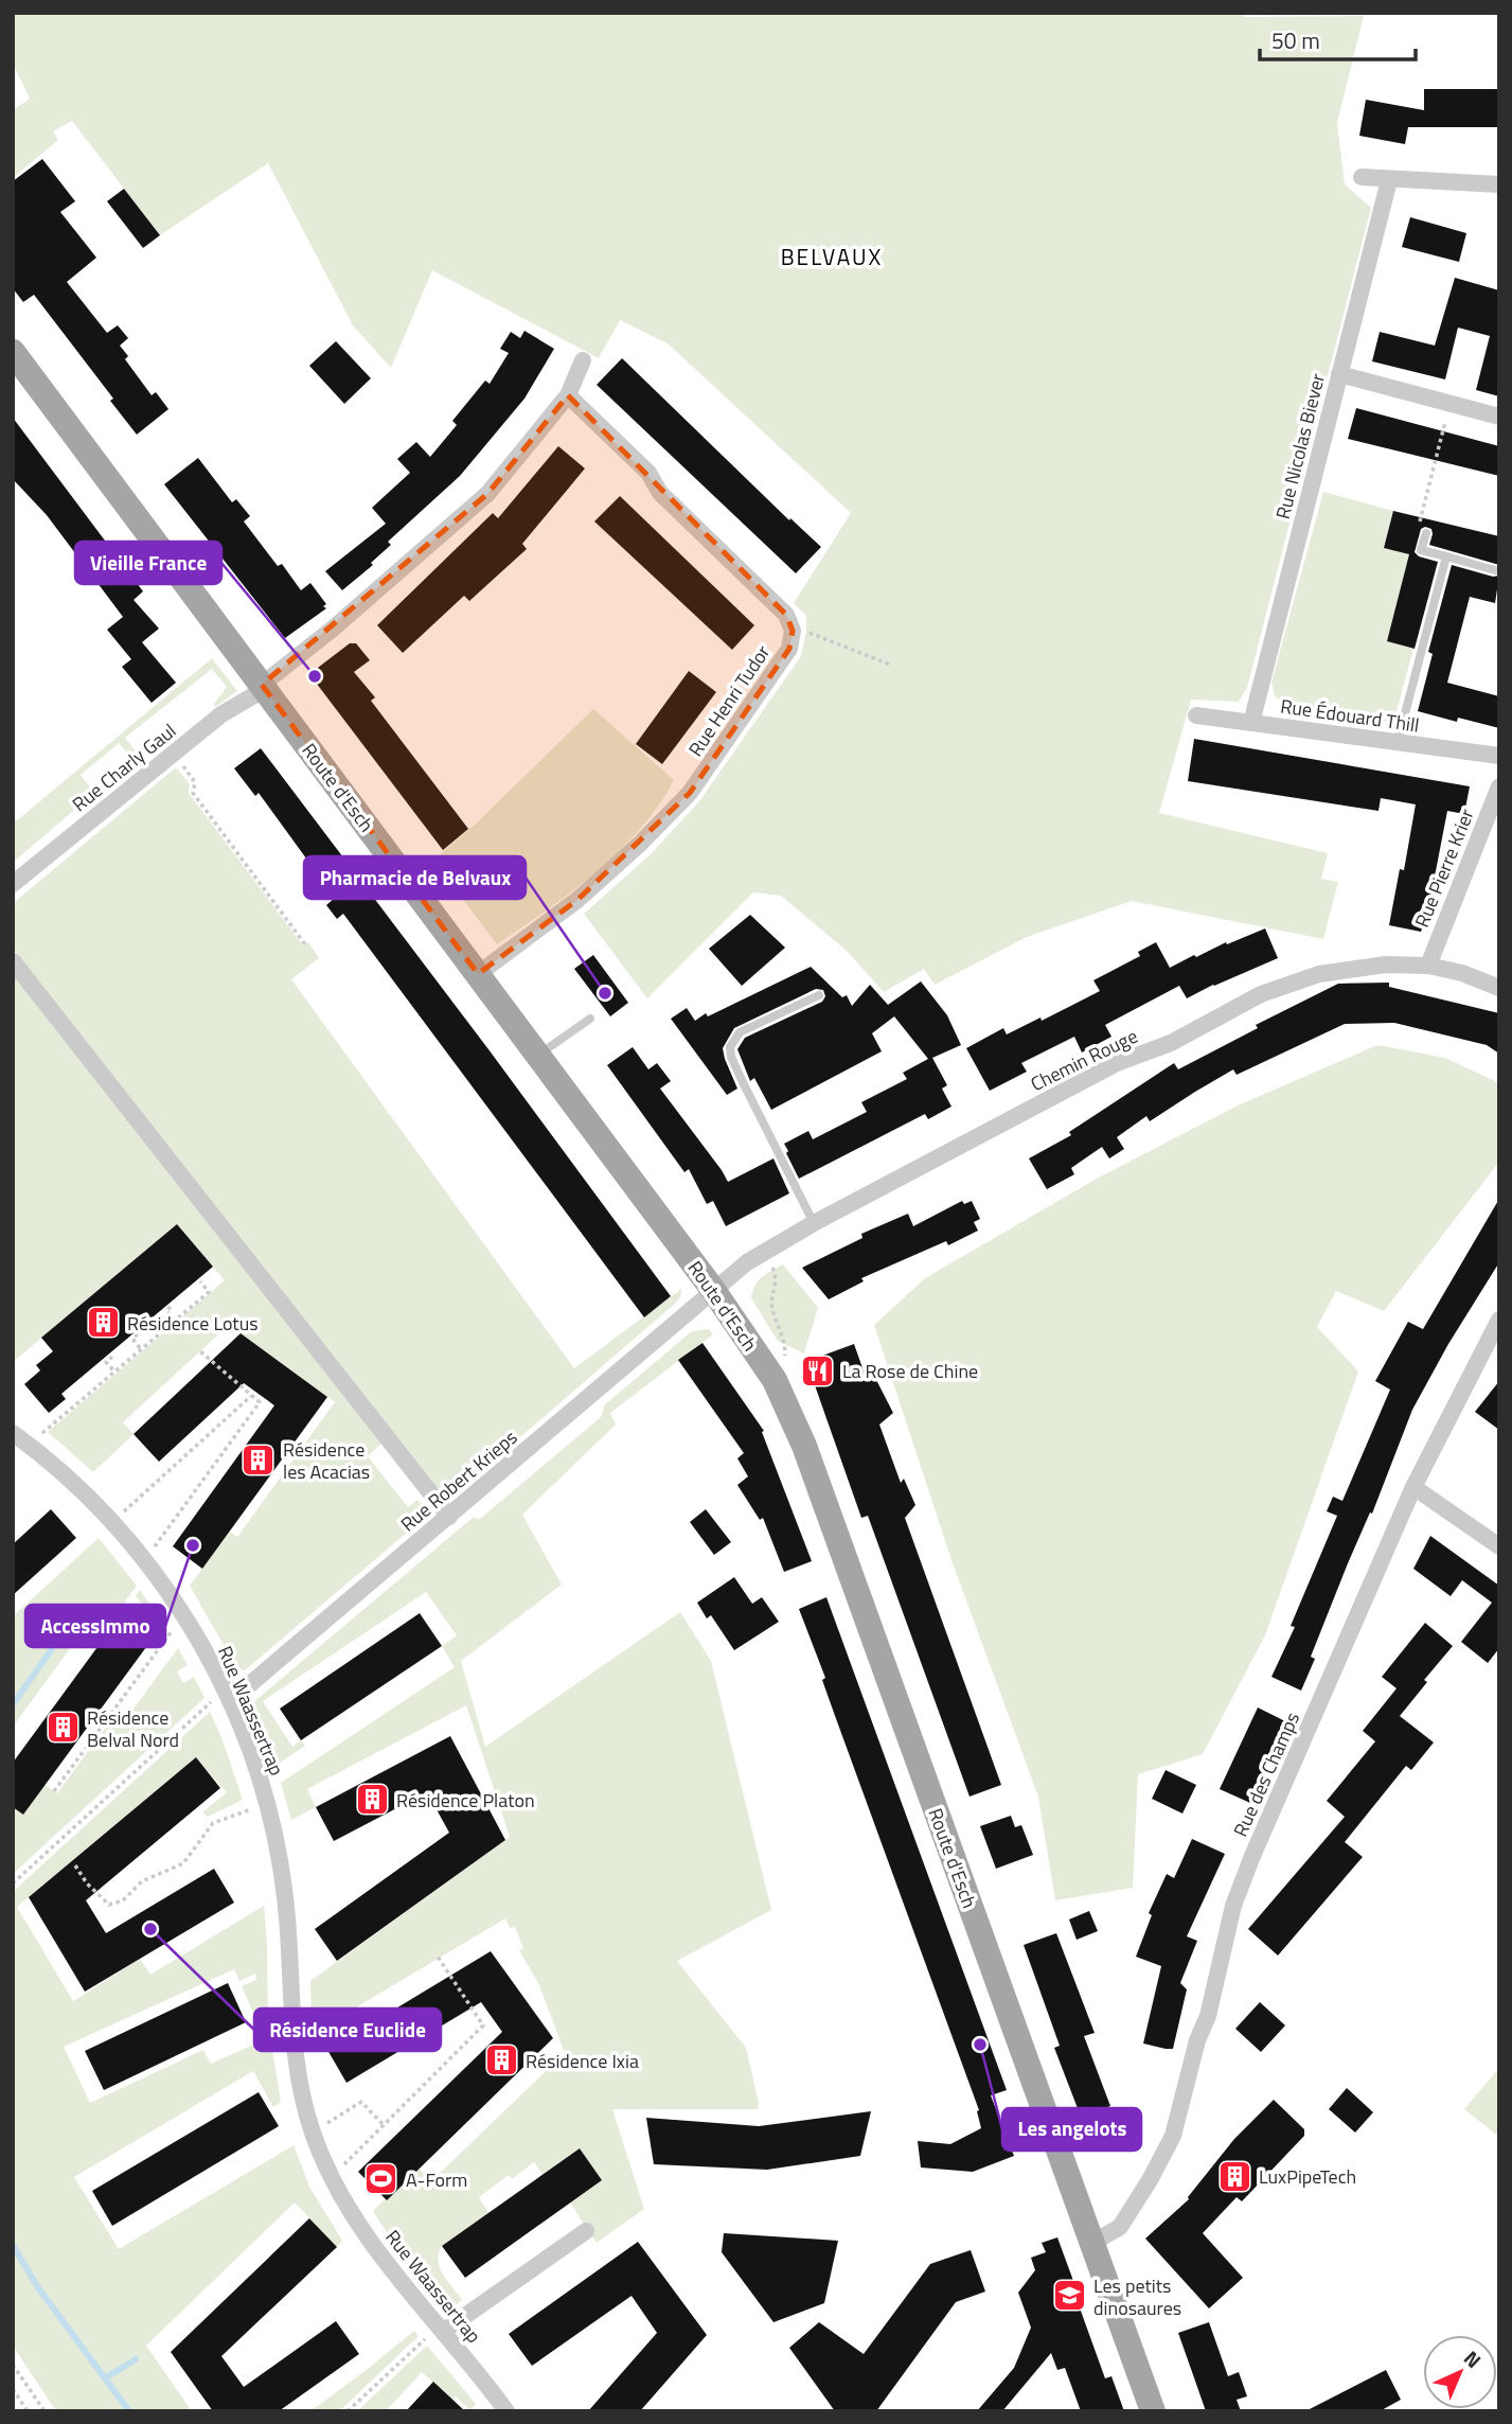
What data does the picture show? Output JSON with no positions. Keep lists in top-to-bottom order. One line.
{"streets":{"main road":["Route d'Esch"],"street":["Rue Nicolas Biever","Rue Henri Tudor","Rue Édouard Thill","Rue Charly Gaul","Rue Pierre Krier","Chemin Rouge","Rue Robert Krieps","Rue Waassertrap","Rue des Champs"]},"crossings":[["Rue Nicolas Biever","Rue Édouard Thill"],["Rue Henri Tudor","Route d'Esch"],["Rue Charly Gaul","Route d'Esch"],["Route d'Esch","Chemin Rouge"],["Route d'Esch","Rue Robert Krieps"],["Route d'Esch","Rue des Champs"],["Rue Pierre Krier","Chemin Rouge"],["Chemin Rouge","Rue Robert Krieps"],["Rue Robert Krieps","Rue Waassertrap"]],"districts":["BELVAUX"],"places":{"other":["Vieille France","Pharmacie de Belvaux","AccessImmo","Résidence Euclide","Les angelots"],"building":["Résidence Lotus","Résidence les Acacias","Résidence Belval Nord","Résidence Platon","Résidence Ixia","LuxPipeTech"],"restaurant":["La Rose de Chine"],"sports":["A-Form"],"school or university":["Les petits dinosaures"]},"scale_bar":"50 m","north":"top right"}
